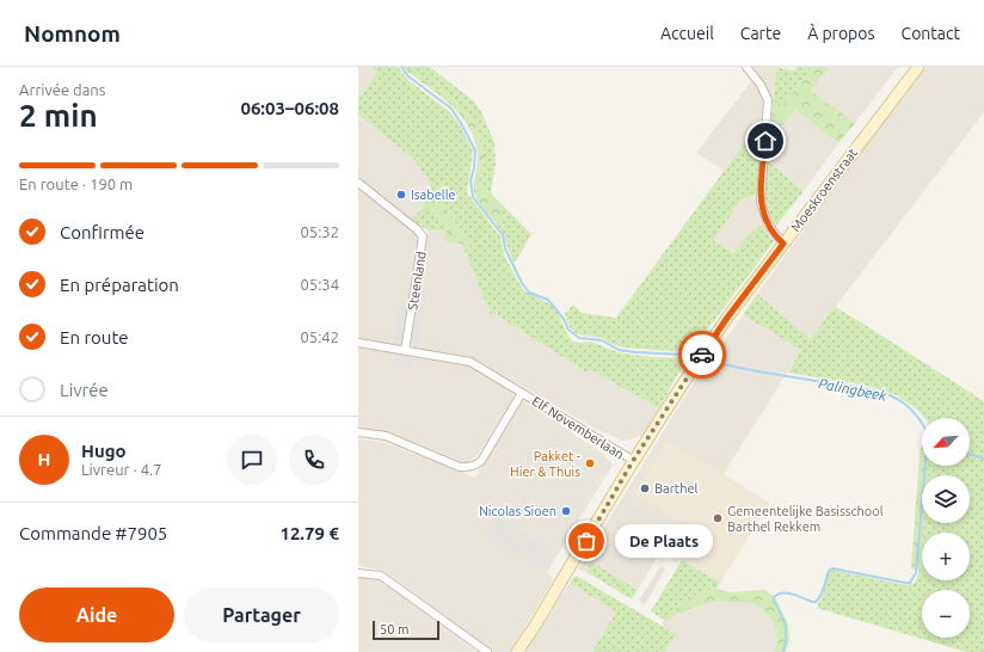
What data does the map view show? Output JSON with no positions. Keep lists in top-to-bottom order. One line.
{"streets":{"main road":["Moeskroenstraat"],"street":["Steenland","Elf Novemberlaan"]},"crossings":[["Moeskroenstraat","Elf Novemberlaan"],["Steenland","Elf Novemberlaan"]],"water":["Palingbeek"],"places":["Isabelle","Pakket - Hier & Thuis","Barthel","Nicolas Sioen","Gemeentelijke Basisschool Barthel Rekkem","De Plaats"],"scale_bar":"50 m","north":"bottom left","page":{"header":"Nomnom","nav":["Accueil","Carte","À propos","Contact"],"heading":["2 min","Arrivée dans","06:03–06:08"],"panel":["Hugo","Livreur · 4.7","Commande #7905","12.79 €"],"bar":"En route · 190 m","list":[["Confirmée","05:32"],["En préparation","05:34"],["En route","05:42"],"Livrée"],"map_buttons":["+","−"],"round":"H","bubble":"De Plaats","buttons":["Aide","Partager"],"scale":"50 m"}}
